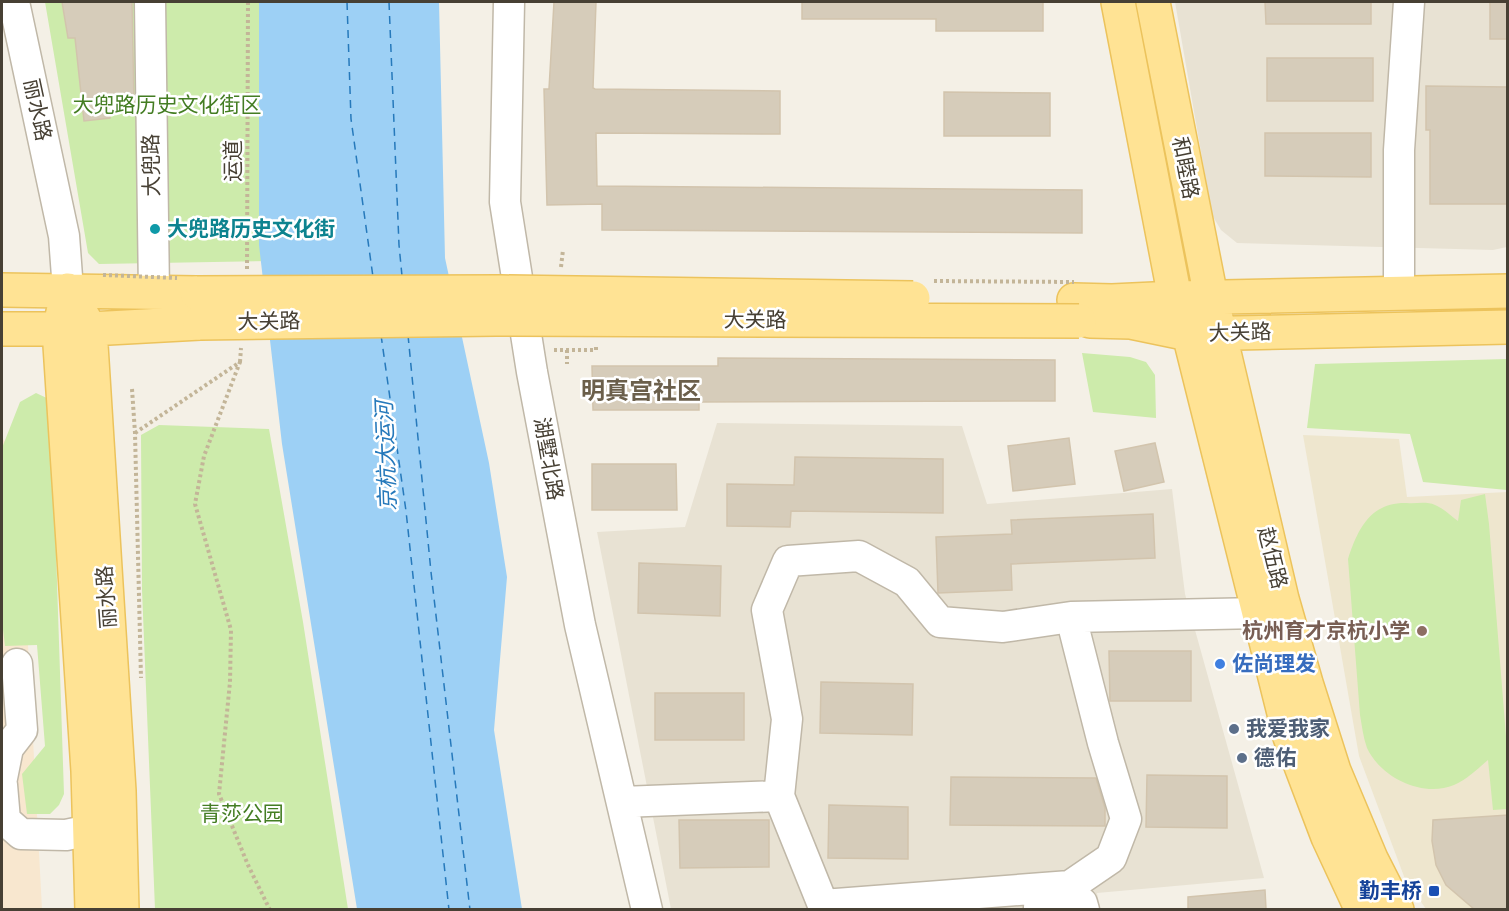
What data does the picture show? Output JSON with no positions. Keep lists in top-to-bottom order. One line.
{"streets":{"main road":["丽水路","和睦路","大关路","赵伍路"],"street":["大兜路","湖墅北路"],"path":["运道"]},"crossings":[["丽水路","大关路"],["大兜路","大关路"],["和睦路","大关路"],["和睦路","赵伍路"],["大关路","赵伍路"]],"districts":["明真宫社区"],"water":["京杭大运河"],"parks":["大兜路历史文化街区","青莎公园"],"places":{"other":["大兜路历史文化街","杭州育才京杭小学","佐尚理发","我爱我家","德佑"],"transit":["勤丰桥"]}}
